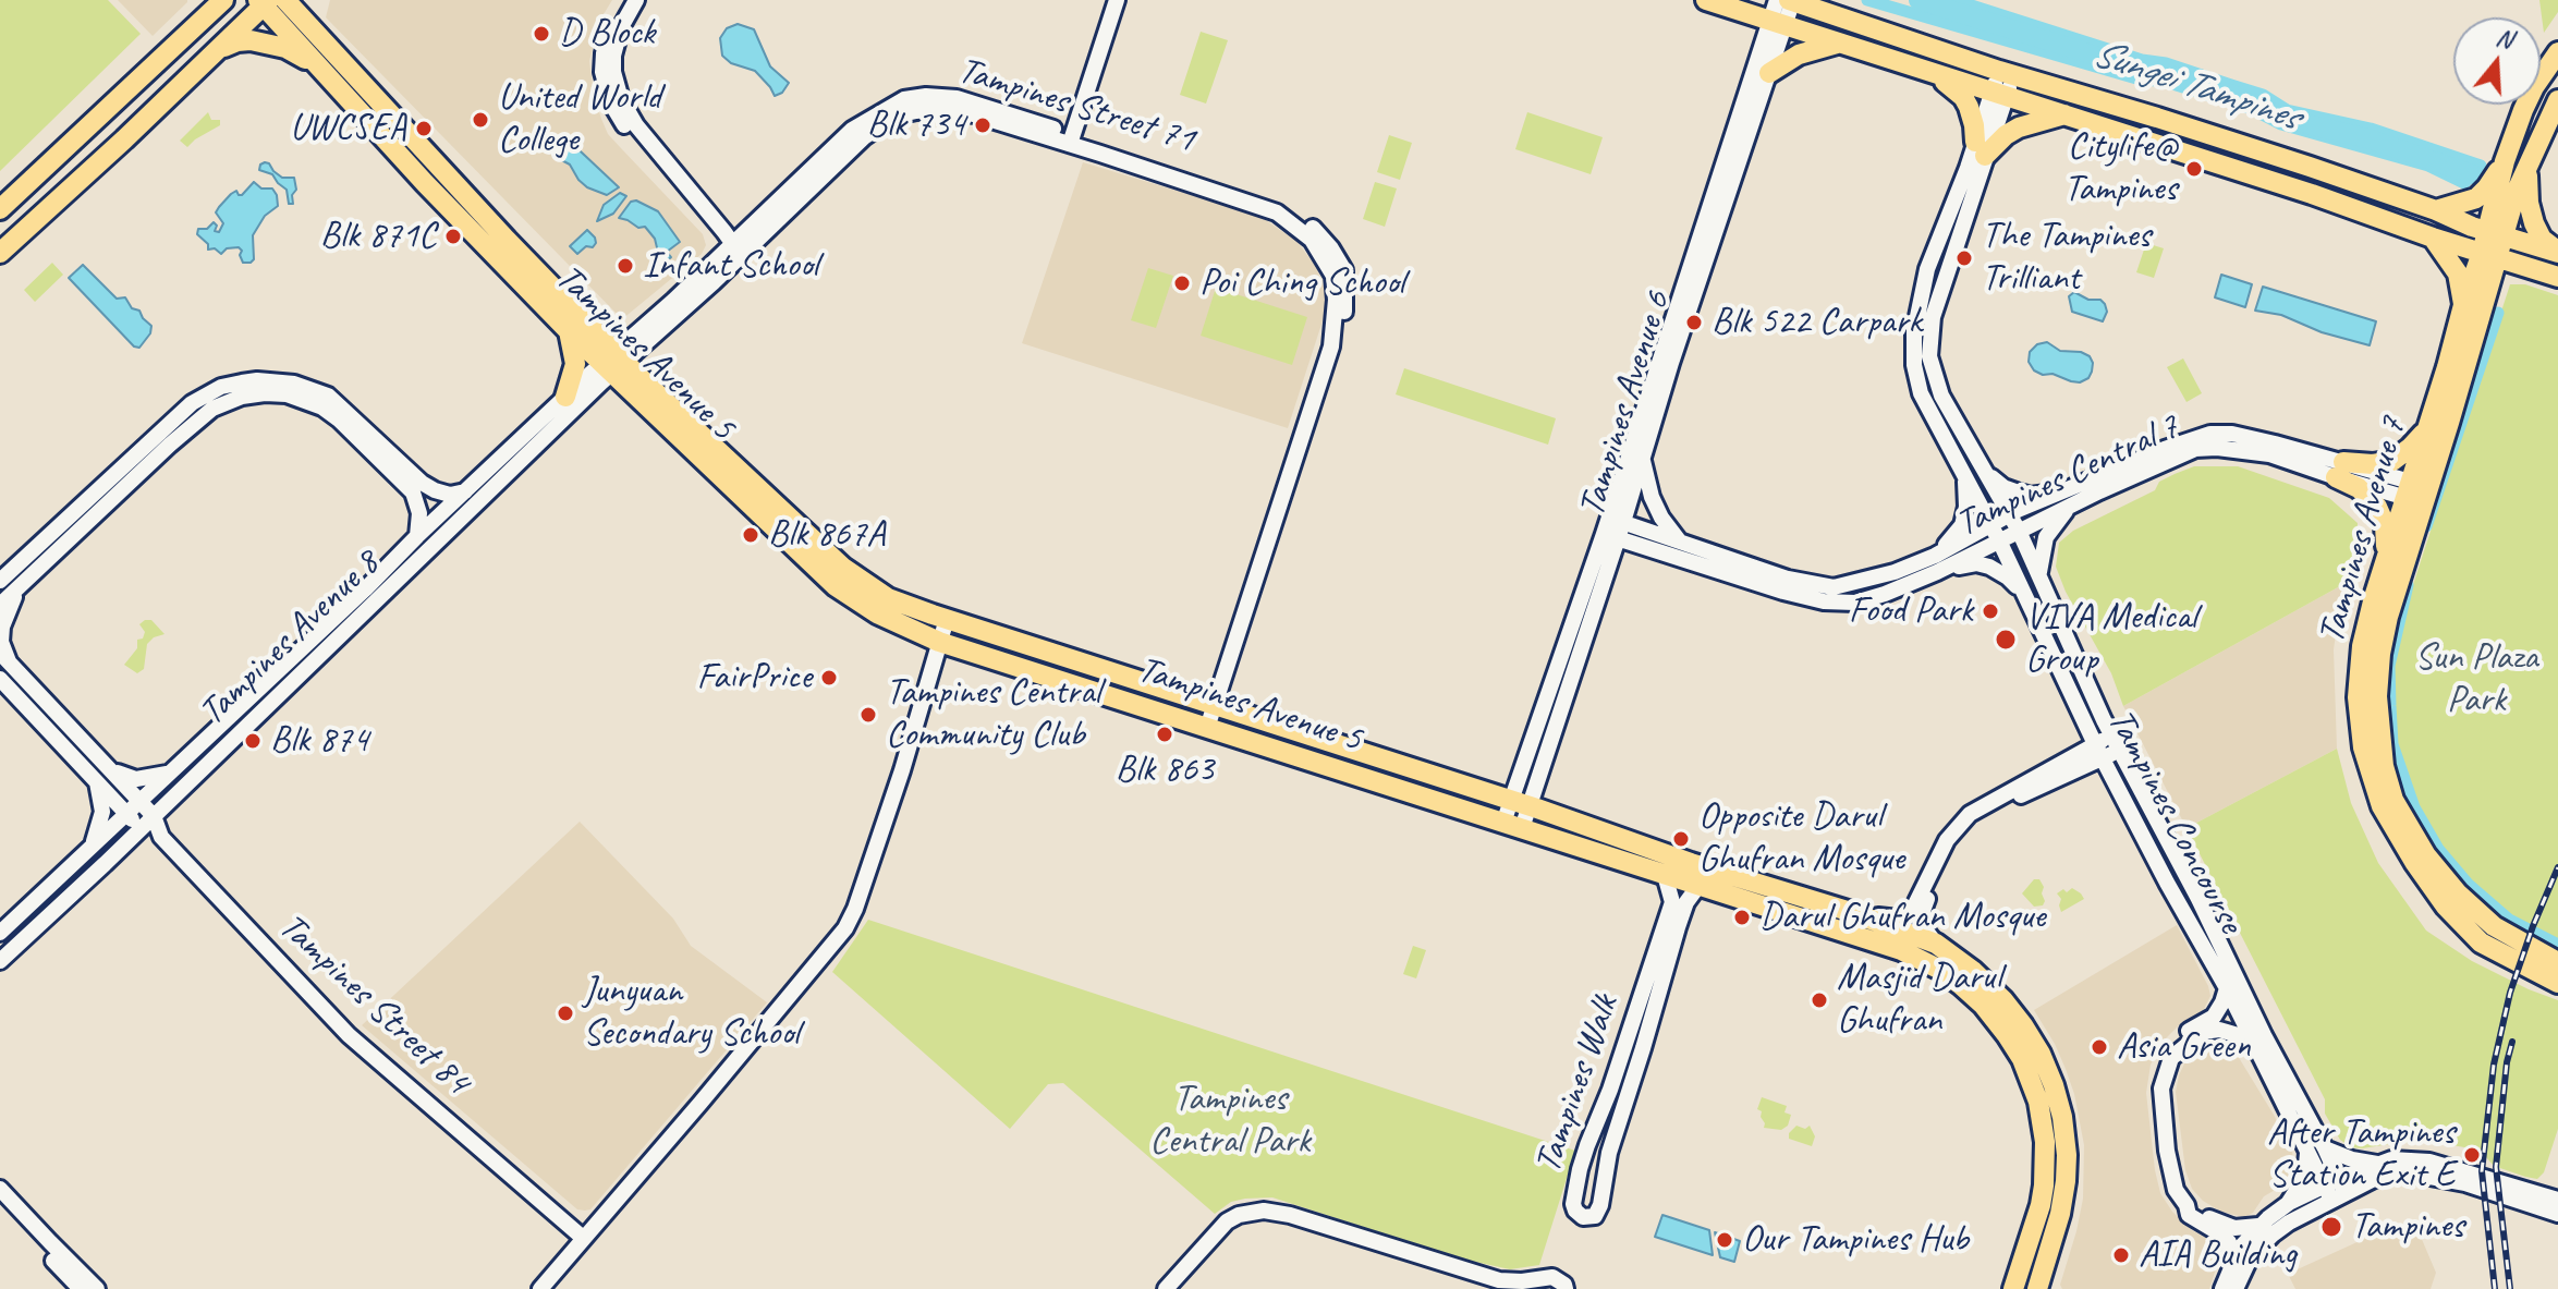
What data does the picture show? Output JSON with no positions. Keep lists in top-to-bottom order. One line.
{"streets":{"main road":["Tampines Avenue 5","Tampines Avenue 7"],"street":["Tampines Street 71","Tampines Avenue 6","Tampines Central 7","Tampines Avenue 8","Tampines Concourse","Tampines Street 84","Tampines Walk"]},"crossings":[["Tampines Street 71","Tampines Avenue 5"],["Tampines Street 71","Tampines Avenue 8"],["Tampines Avenue 5","Tampines Avenue 6"],["Tampines Avenue 5","Tampines Avenue 8"],["Tampines Avenue 5","Tampines Walk"],["Tampines Avenue 6","Tampines Central 7"],["Tampines Central 7","Tampines Avenue 7"],["Tampines Central 7","Tampines Concourse"],["Tampines Avenue 8","Tampines Street 84"]],"water":["Sungei Tampines"],"parks":["Sun Plaza Park","Tampines Central Park"],"places":["D Block","United World College","Blk 734","UWCSEA","Citylife@ Tampines","Blk 871C","The Tampines Trilliant","Infant School","Poi Ching School","Blk 522 Carpark","Blk 867A","Food Park","VIVA Medical Group","FairPrice","Tampines Central Community Club","Blk 863","Blk 874","Opposite Darul Ghufran Mosque","Darul Ghufran Mosque","Masjid Darul Ghufran","Junyuan Secondary School","Asia Green","After Tampines Station Exit E","Tampines","Our Tampines Hub","AIA Building"],"north":"top"}
